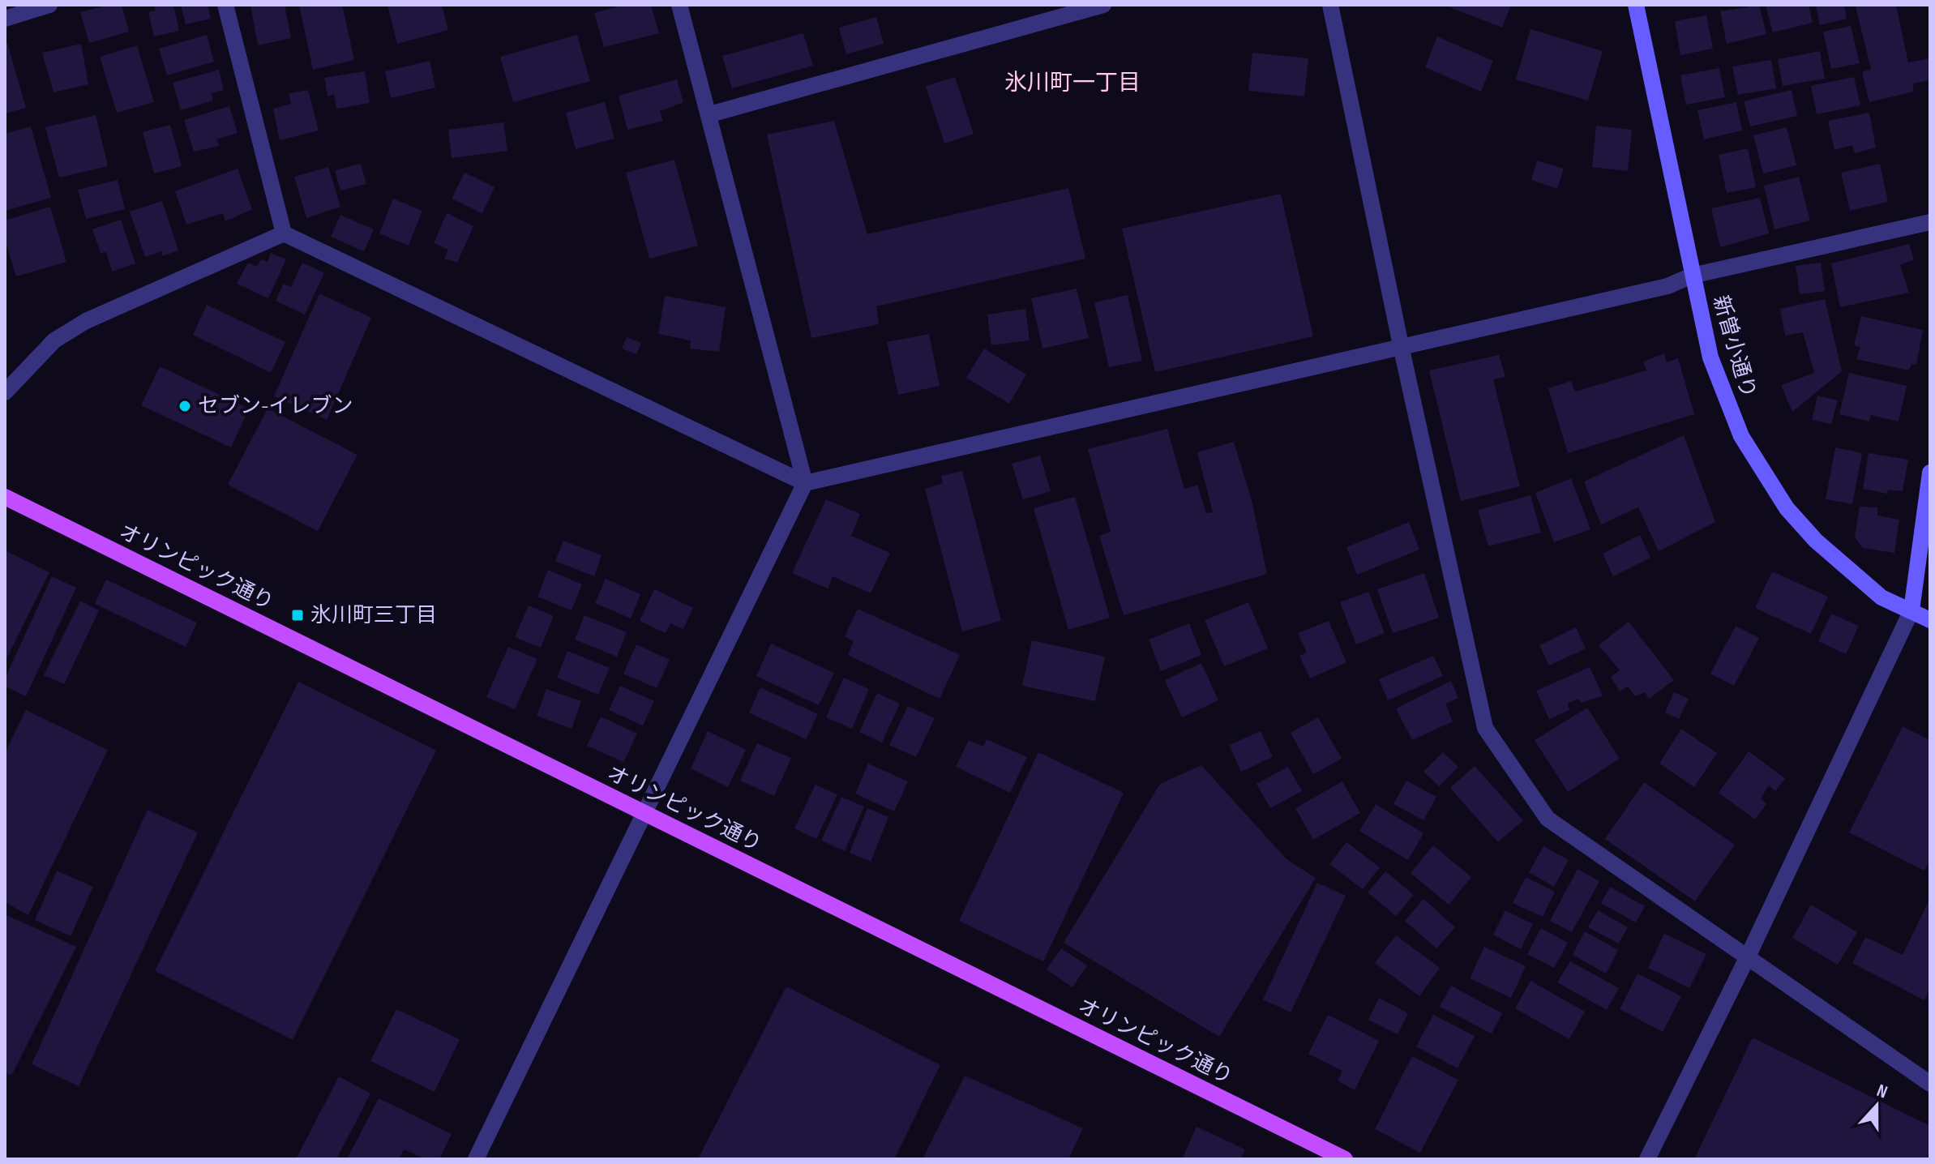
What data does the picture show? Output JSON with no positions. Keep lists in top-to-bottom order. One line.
{"streets":{"main road":["オリンピック通り"],"street":["新曽小通り"]},"districts":["氷川町一丁目"],"places":{"other":["セブン-イレブン"],"transit":["氷川町三丁目"]},"north":"top"}
